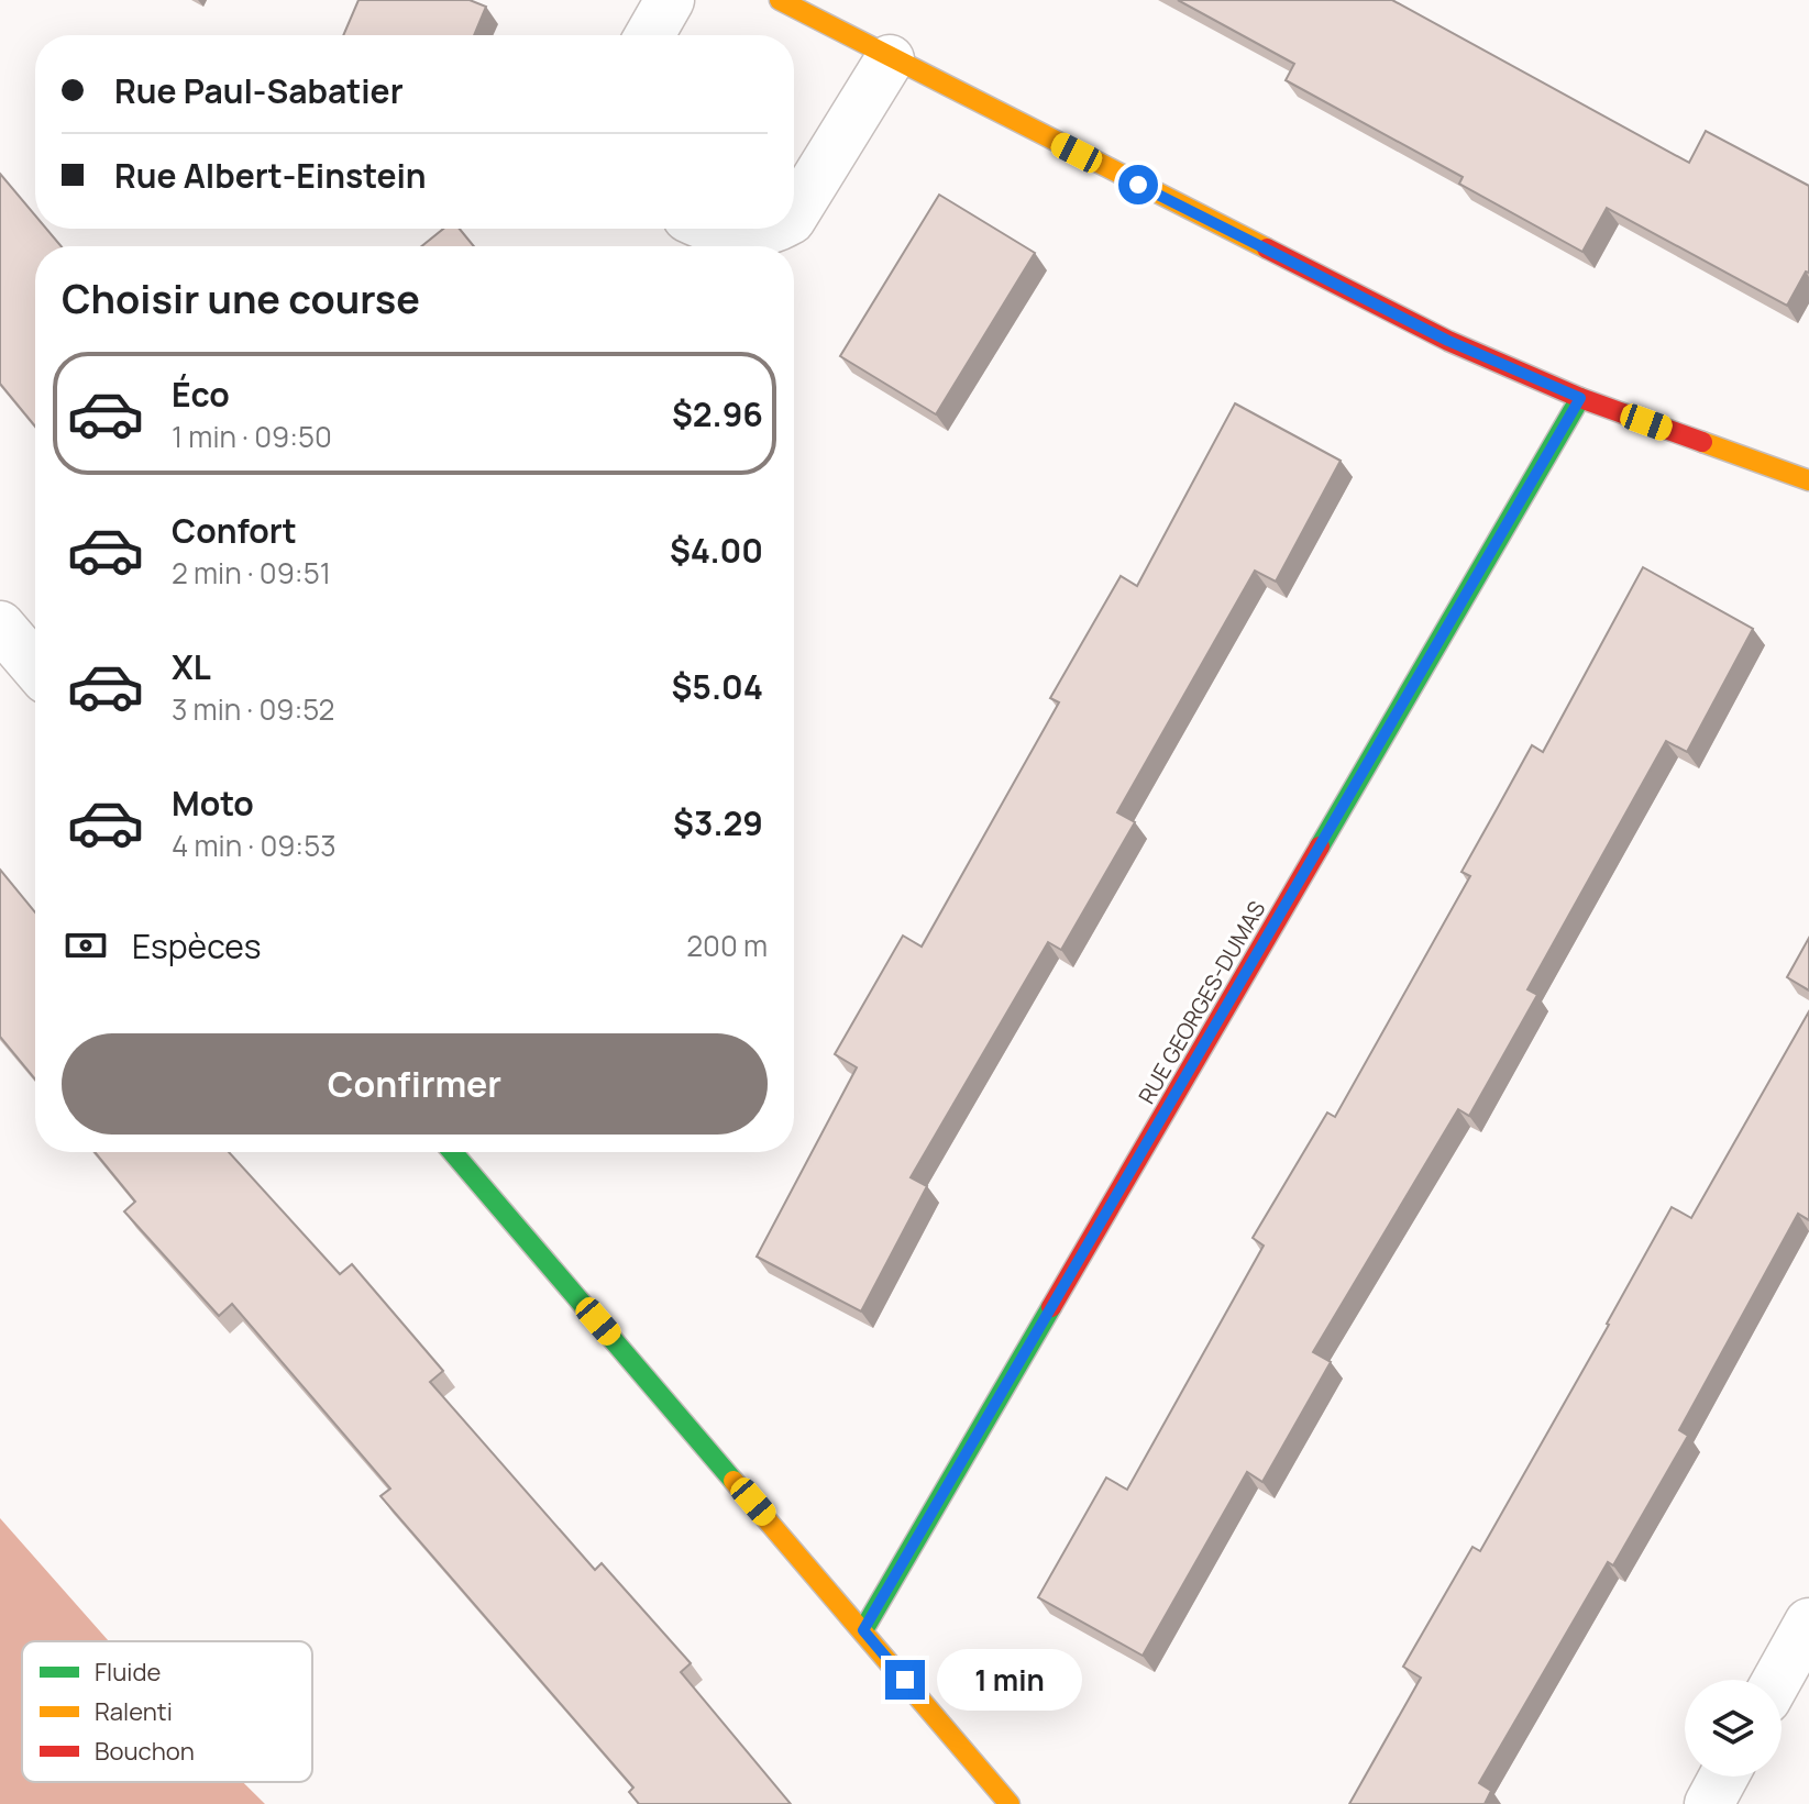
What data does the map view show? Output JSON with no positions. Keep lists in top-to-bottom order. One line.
{"streets":{"street":["RUE GEORGES-DUMAS"]},"legend":["Fluide","Ralenti","Bouchon"],"page":{"banner":["Rue Paul-Sabatier","Rue Albert-Einstein"],"heading":"Choisir une course","list":[{"name":"Éco","note":"1 min · 09:50","value":"$2.96"},{"name":"Confort","note":"2 min · 09:51","value":"$4.00"},{"name":"XL","note":"3 min · 09:52","value":"$5.04"},{"name":"Moto","note":"4 min · 09:53","value":"$3.29"}],"pay":["Espèces","200 m"],"buttons":"Confirmer","bubble":"1 min"}}
